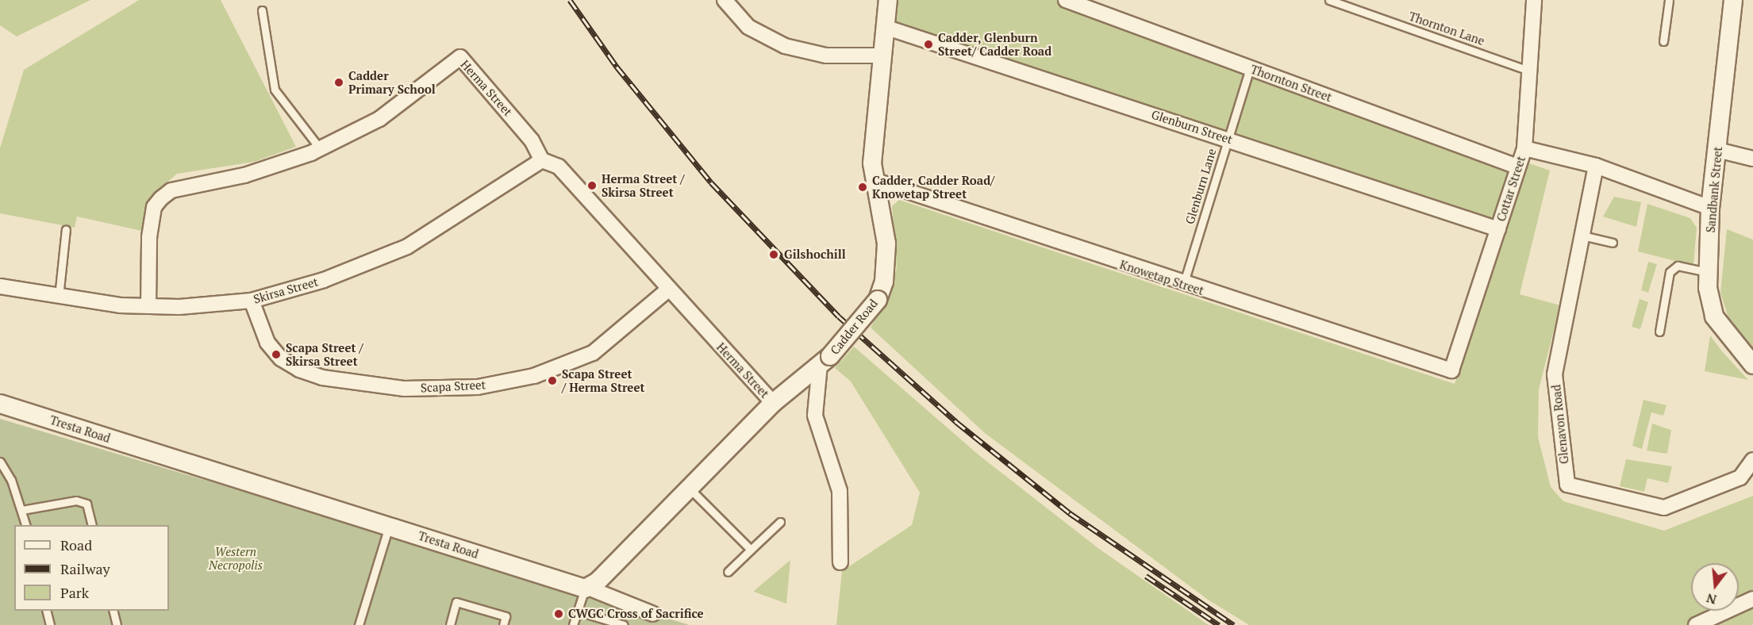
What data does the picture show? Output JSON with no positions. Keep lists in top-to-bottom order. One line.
{"streets":{"street":["Thornton Street","Herma Street","Glenburn Street","Cottar Street","Sandbank Street","Knowetap Street","Skirsa Street","Cadder Road","Scapa Street","Glenavon Road","Tresta Road"],"lane":["Thornton Lane","Glenburn Lane"]},"crossings":[["Thornton Lane","Cottar Street"],["Thornton Street","Glenburn Lane"],["Thornton Street","Cottar Street"],["Herma Street","Skirsa Street"],["Herma Street","Scapa Street"],["Glenburn Street","Glenburn Lane"],["Glenburn Street","Cottar Street"],["Glenburn Street","Cadder Road"],["Glenburn Lane","Knowetap Street"],["Cottar Street","Knowetap Street"],["Knowetap Street","Cadder Road"],["Skirsa Street","Scapa Street"]],"parks":["Western Necropolis"],"places":["Cadder, Glenburn Street/ Cadder Road","Cadder Primary School","Herma Street / Skirsa Street","Cadder, Cadder Road/ Knowetap Street","Gilshochill","Scapa Street / Skirsa Street","Scapa Street / Herma Street","CWGC Cross of Sacrifice"],"legend":["Road","Railway","Park"],"north":"bottom"}
